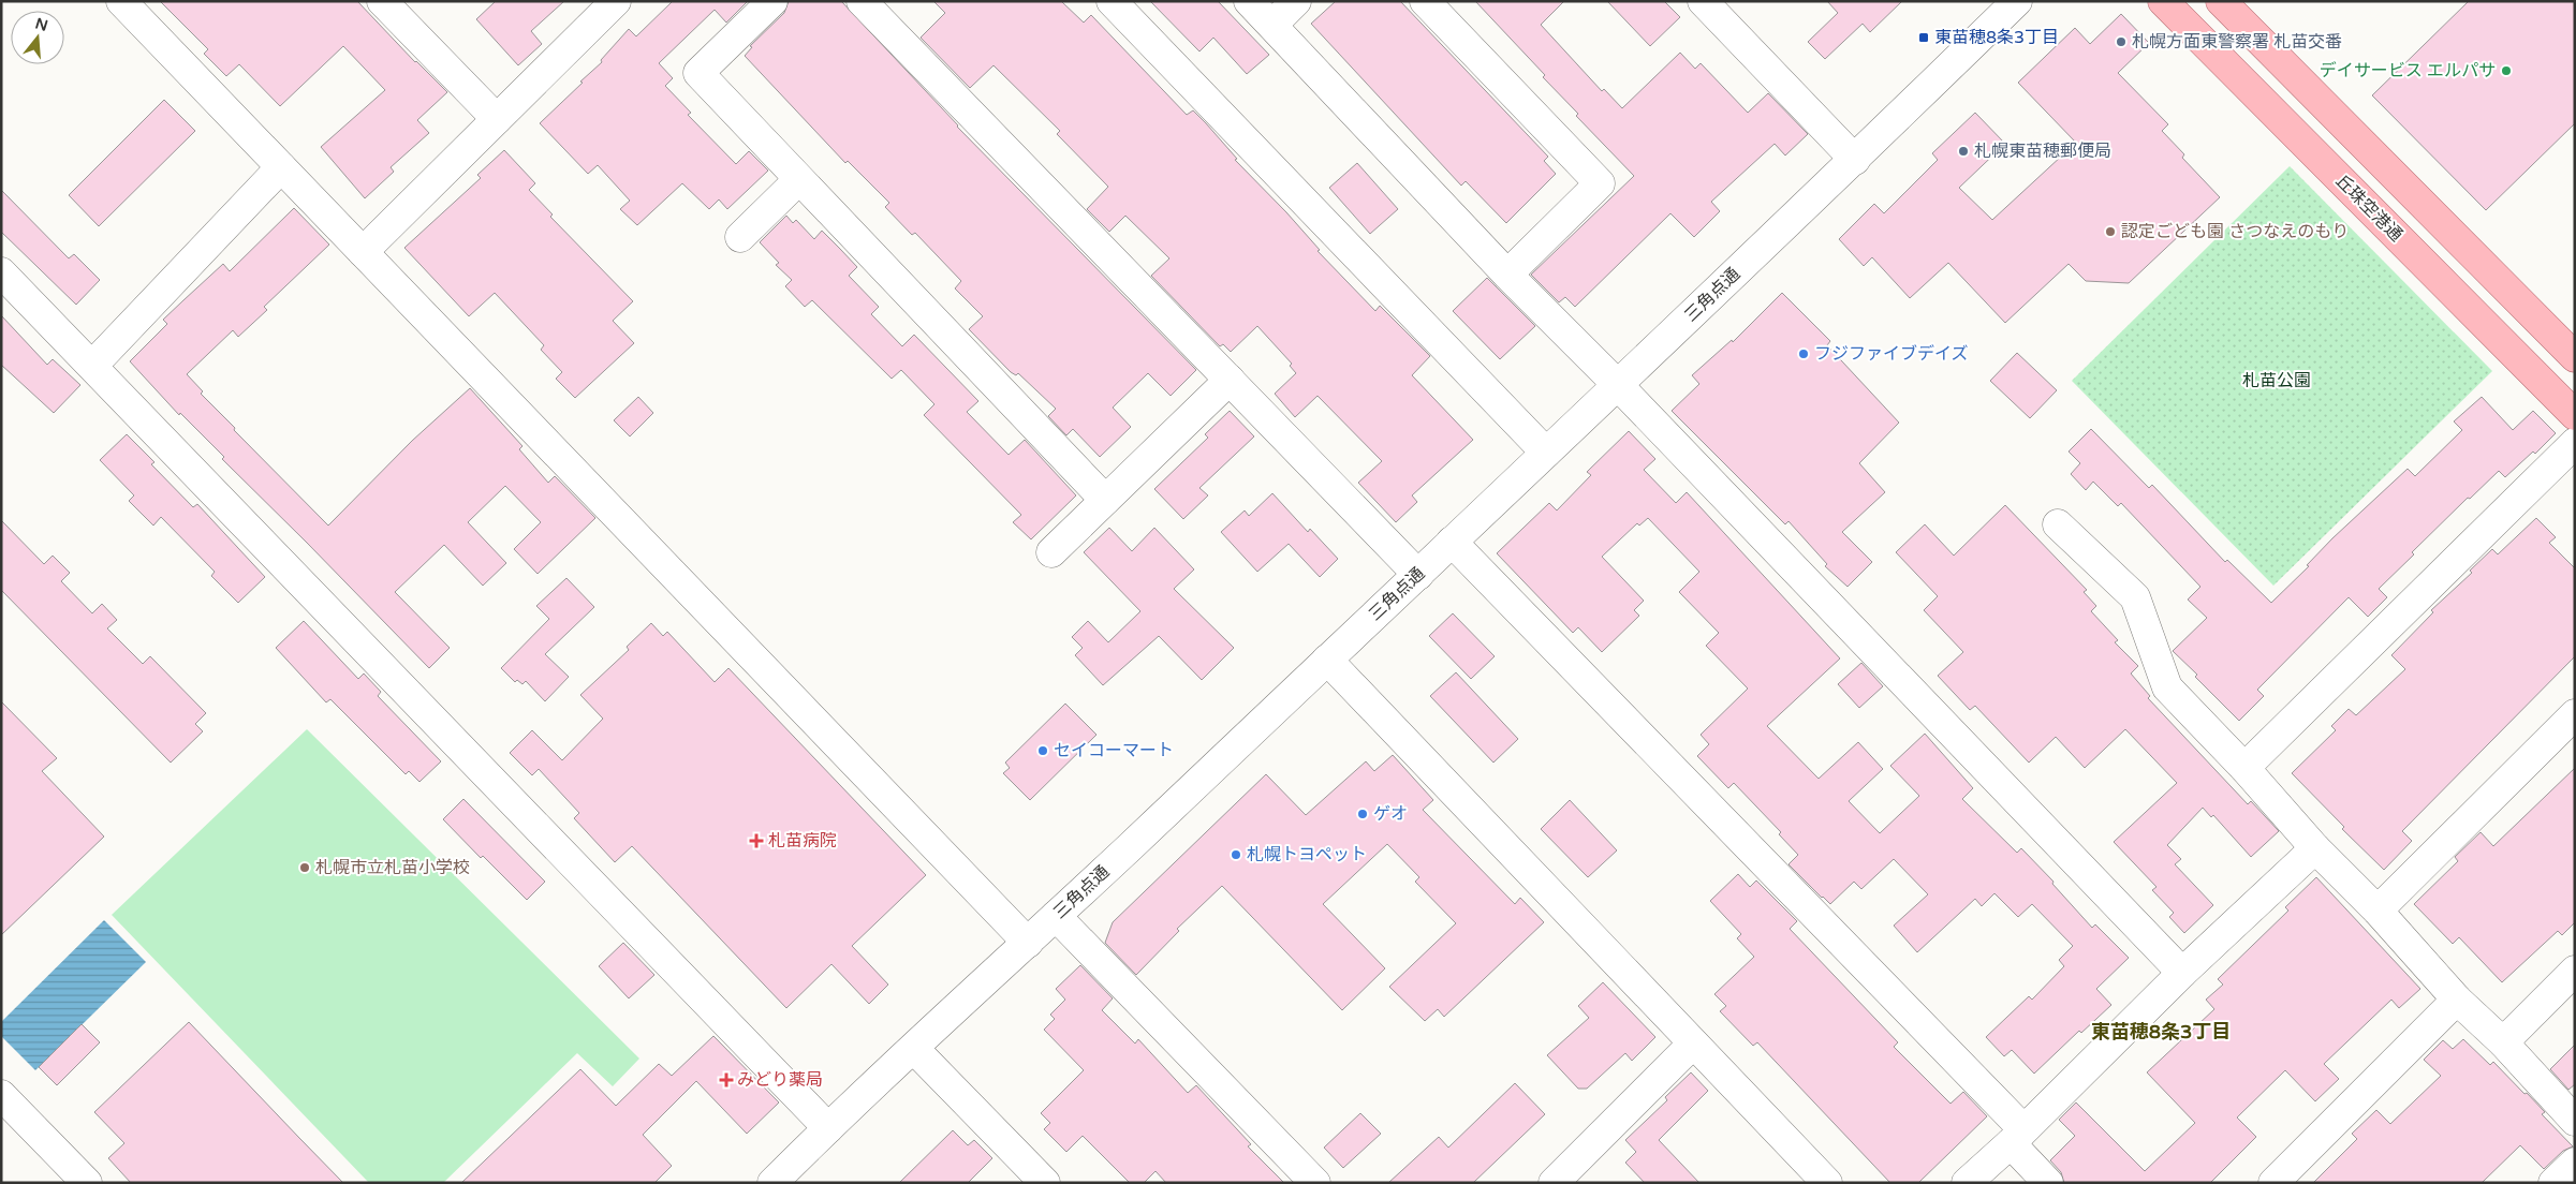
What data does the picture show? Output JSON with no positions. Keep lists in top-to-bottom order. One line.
{"streets":{"main road":["丘珠空港通"],"street":["三角点通"]},"districts":["東苗穂8条3丁目"],"parks":["札苗公園"],"places":{"transit":["東苗穂8条3丁目"],"other":["札幌方面東警察署 札苗交番","デイサービス エルパサ","札幌東苗穂郵便局","認定ごども園 さつなえのもり","フジファイブデイズ","セイコーマート","ゲオ","札幌トヨペット","札幌市立札苗小学校"],"health":["札苗病院","みどり薬局"]},"north":"top"}
